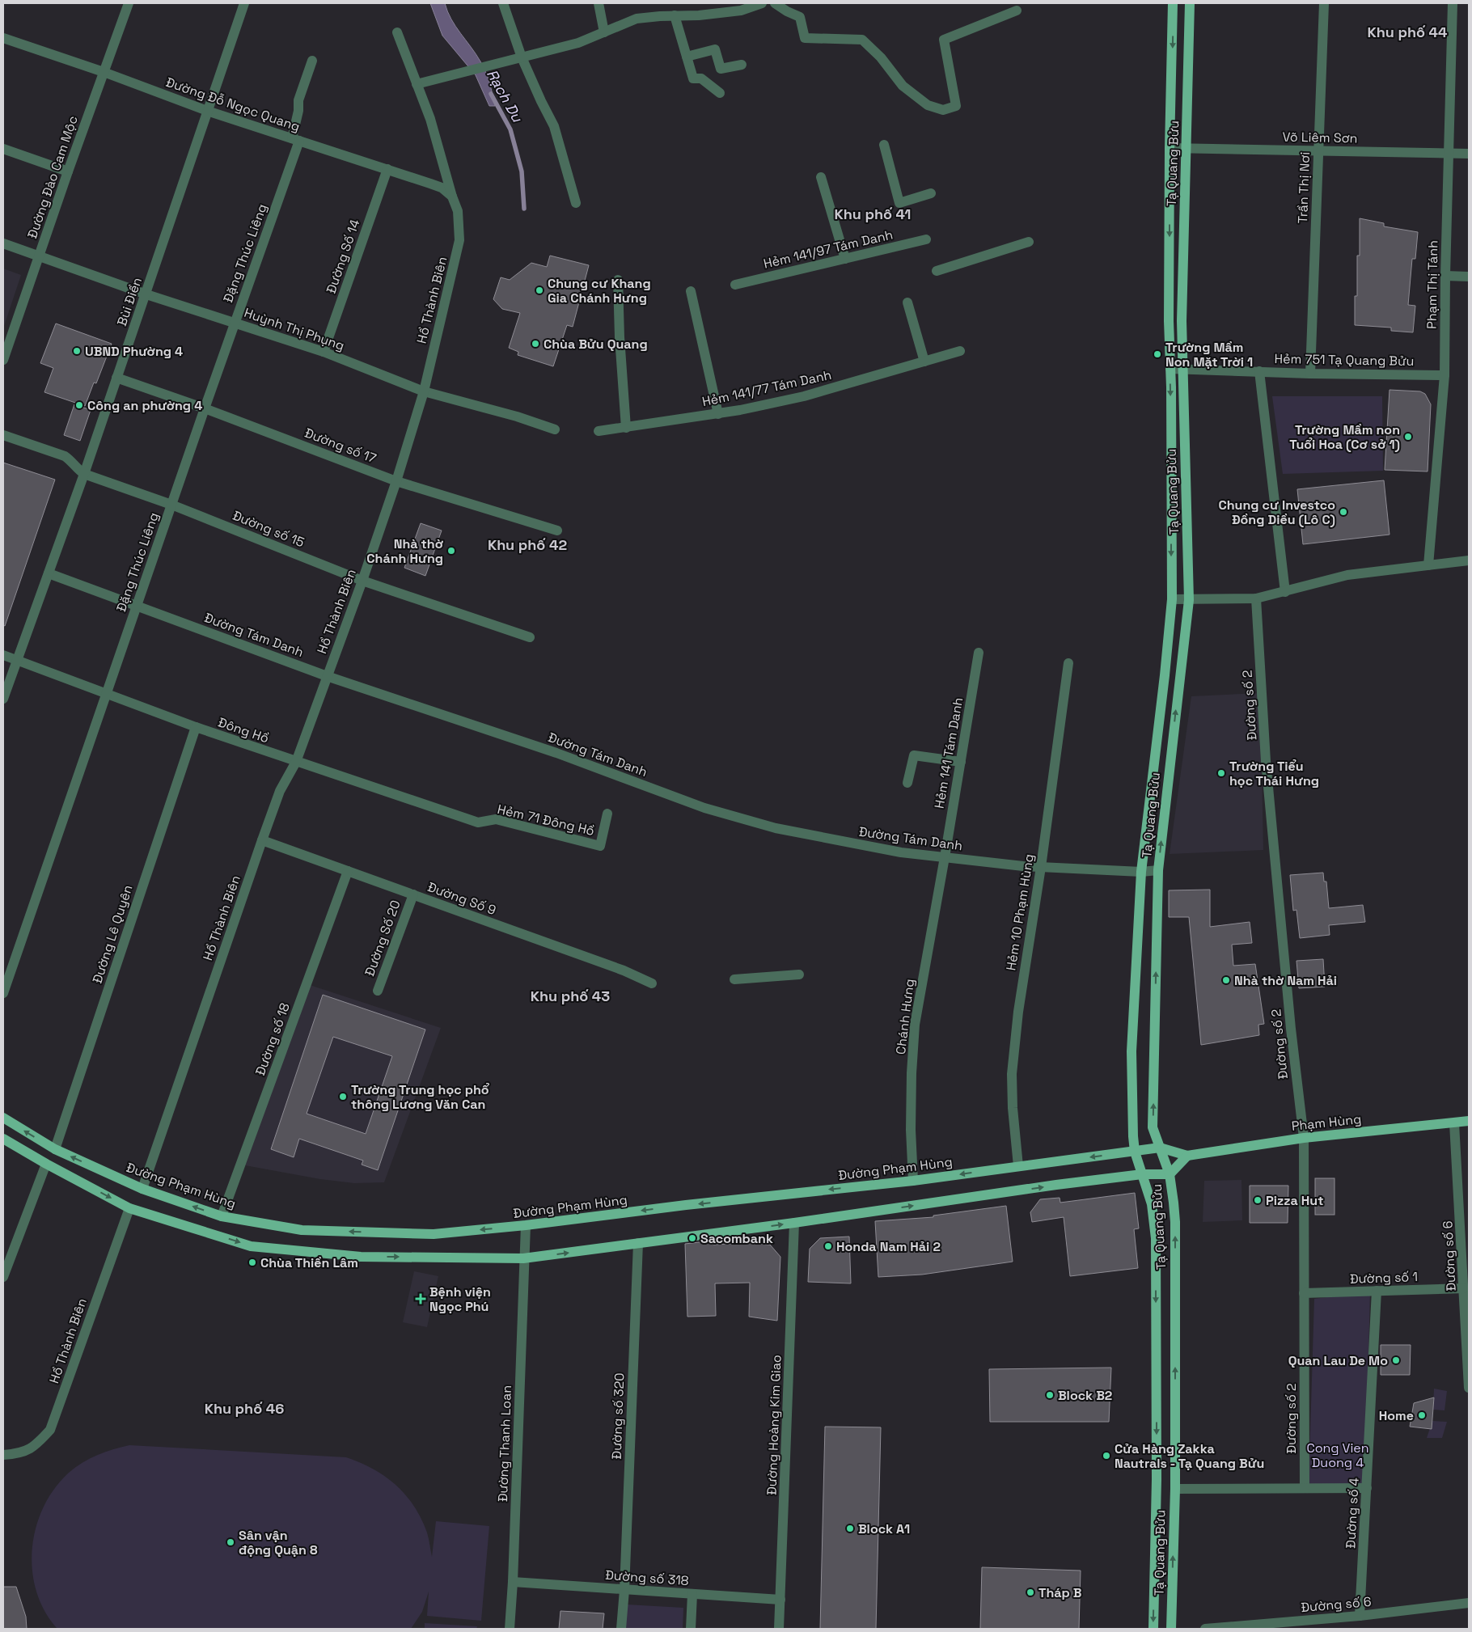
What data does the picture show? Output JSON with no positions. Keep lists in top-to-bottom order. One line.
{"streets":{"main road":["Tạ Quang Bửu","Phạm Hùng","Đường Phạm Hùng"],"street":["Đường Đỗ Ngọc Quang","Võ Liêm Sơn","Đường Đào Cam Mộc","Trần Thị Nơi","Hẻm 141/97 Tám Danh","Đặng Thúc Liêng","Đường Số 14","Phạm Thị Tánh","Hồ Thành Biên","Bùi Điền","Huỳnh Thị Phụng","Hẻm 751 Tạ Quang Bửu","Hẻm 141/77 Tám Danh","Đường số 17","Đường số 15","Đường Tám Danh","Đường số 2","Đông Hồ","Hẻm 141 Tám Danh","Hẻm 71 Đông Hồ","Đường Số 9","Hẻm 10 Phạm Hùng","Đường Lê Quyên","Đường Số 20","Chánh Hưng","Đường số 18","Đường số 6","Đường số 1","Đường số 320","Đường Hoàng Kim Giao","Đường Thanh Loan","Đường số 4","Đường số 318"]},"crossings":[["Đường Đỗ Ngọc Quang","Đường Đào Cam Mộc"],["Đường Đỗ Ngọc Quang","Đặng Thúc Liêng"],["Đường Đỗ Ngọc Quang","Đường Số 14"],["Đường Đỗ Ngọc Quang","Hồ Thành Biên"],["Đường Đỗ Ngọc Quang","Bùi Điền"],["Võ Liêm Sơn","Tạ Quang Bửu"],["Võ Liêm Sơn","Trần Thị Nơi"],["Võ Liêm Sơn","Phạm Thị Tánh"],["Tạ Quang Bửu","Hẻm 751 Tạ Quang Bửu"],["Tạ Quang Bửu","Đường Tám Danh"],["Tạ Quang Bửu","Phạm Hùng"],["Tạ Quang Bửu","Đường Phạm Hùng"],["Đường Đào Cam Mộc","Huỳnh Thị Phụng"],["Trần Thị Nơi","Hẻm 751 Tạ Quang Bửu"],["Đặng Thúc Liêng","Huỳnh Thị Phụng"],["Đặng Thúc Liêng","Đường số 17"],["Đặng Thúc Liêng","Đường số 15"],["Đặng Thúc Liêng","Đường Tám Danh"],["Đặng Thúc Liêng","Đông Hồ"],["Đường Số 14","Huỳnh Thị Phụng"],["Phạm Thị Tánh","Hẻm 751 Tạ Quang Bửu"],["Hồ Thành Biên","Huỳnh Thị Phụng"],["Hồ Thành Biên","Đường số 17"],["Hồ Thành Biên","Đường số 15"],["Hồ Thành Biên","Đường Tám Danh"],["Hồ Thành Biên","Đông Hồ"],["Hồ Thành Biên","Đường Số 9"],["Hồ Thành Biên","Đường Phạm Hùng"],["Bùi Điền","Huỳnh Thị Phụng"],["Bùi Điền","Đường số 17"],["Bùi Điền","Đường số 15"],["Bùi Điền","Đường Tám Danh"],["Bùi Điền","Đông Hồ"],["Đường Tám Danh","Hẻm 141 Tám Danh"],["Đường Tám Danh","Hẻm 10 Phạm Hùng"],["Đường Tám Danh","Chánh Hưng"],["Đường số 2","Phạm Hùng"],["Đường số 2","Đường số 1"],["Đông Hồ","Hẻm 71 Đông Hồ"],["Đông Hồ","Đường Lê Quyên"],["Hẻm 141 Tám Danh","Chánh Hưng"],["Đường Số 9","Đường Số 20"],["Đường Số 9","Đường số 18"],["Hẻm 10 Phạm Hùng","Đường Phạm Hùng"],["Đường Lê Quyên","Đường Phạm Hùng"],["Chánh Hưng","Đường Phạm Hùng"],["Đường số 18","Đường Phạm Hùng"],["Phạm Hùng","Đường Phạm Hùng"],["Phạm Hùng","Đường số 6"],["Đường Phạm Hùng","Đường Thanh Loan"],["Đường số 6","Đường số 1"],["Đường số 6","Đường số 4"],["Đường số 1","Đường số 4"],["Đường số 320","Đường số 318"],["Đường Hoàng Kim Giao","Đường số 318"],["Đường Thanh Loan","Đường số 318"]],"districts":["Khu phố 44","Khu phố 41","Khu phố 42","Khu phố 43","Khu phố 46"],"water":["Rạch Du"],"parks":["Cong Vien Duong 4"],"places":{"other":["Chung cư Khang Gia Chánh Hưng","Chùa Bửu Quang","UBND Phường 4","Trường Mầm Non Mặt Trời 1","Công an phường 4","Trường Mầm non Tuổi Hoa (Cơ sở 1)","Chung cư Investco Đồng Diều (Lô C)","Nhà thờ Chánh Hưng","Trường Tiểu học Thái Hưng","Nhà thờ Nam Hải","Trường Trung học phổ thông Lương Văn Can","Pizza Hut","Sacombank","Honda Nam Hải 2","Chùa Thiền Lâm","Quan Lau De Mo","Block B2","Home","Cửa Hàng Zakka Nautrals - Tạ Quang Bửu","Block A1","Sân vận động Quận 8","Tháp B"],"health":["Bệnh viện Ngọc Phú"]}}
